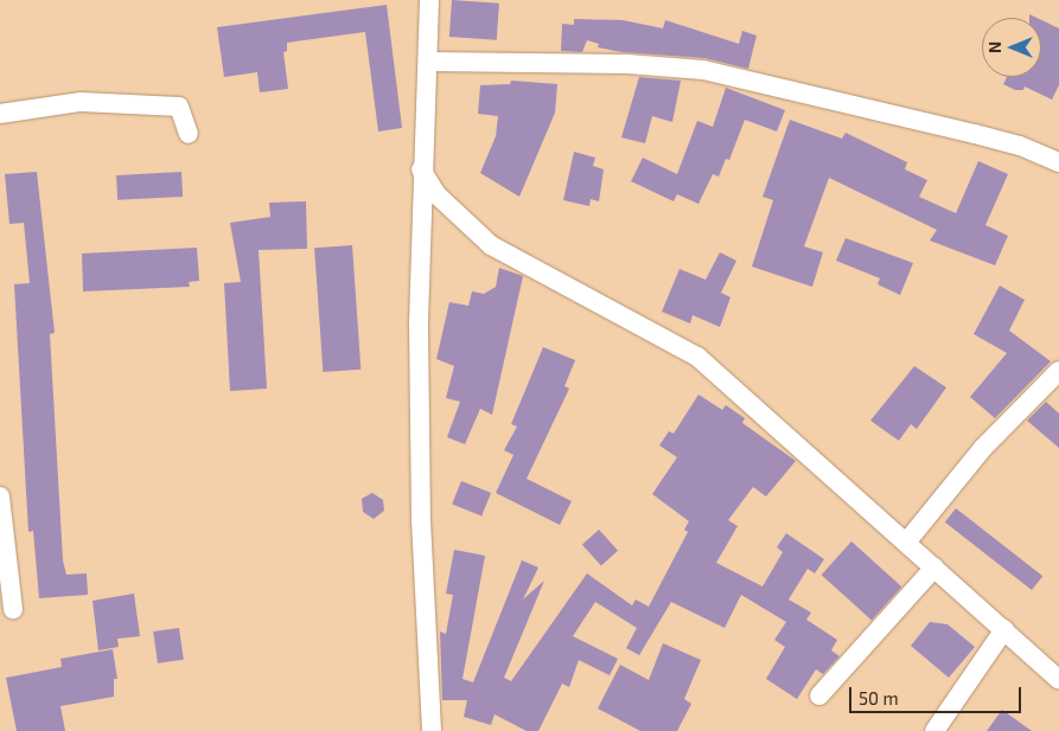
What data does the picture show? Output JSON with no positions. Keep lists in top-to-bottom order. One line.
{"scale_bar":"50 m","north":"left"}
